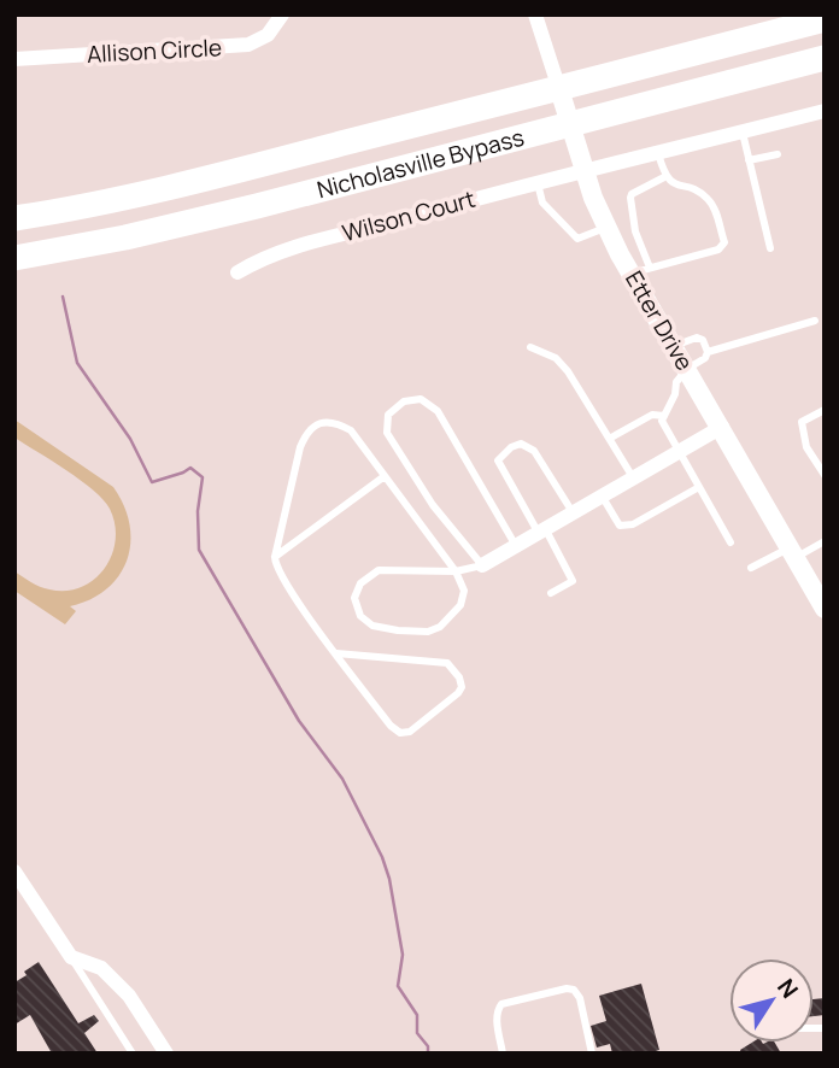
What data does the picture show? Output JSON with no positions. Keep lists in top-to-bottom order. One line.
{"streets":{"highway":["Nicholasville Bypass"],"street":["Allison Circle","Wilson Court","Etter Drive"]},"crossings":[["Nicholasville Bypass","Etter Drive"],["Wilson Court","Etter Drive"]],"north":"top right"}
